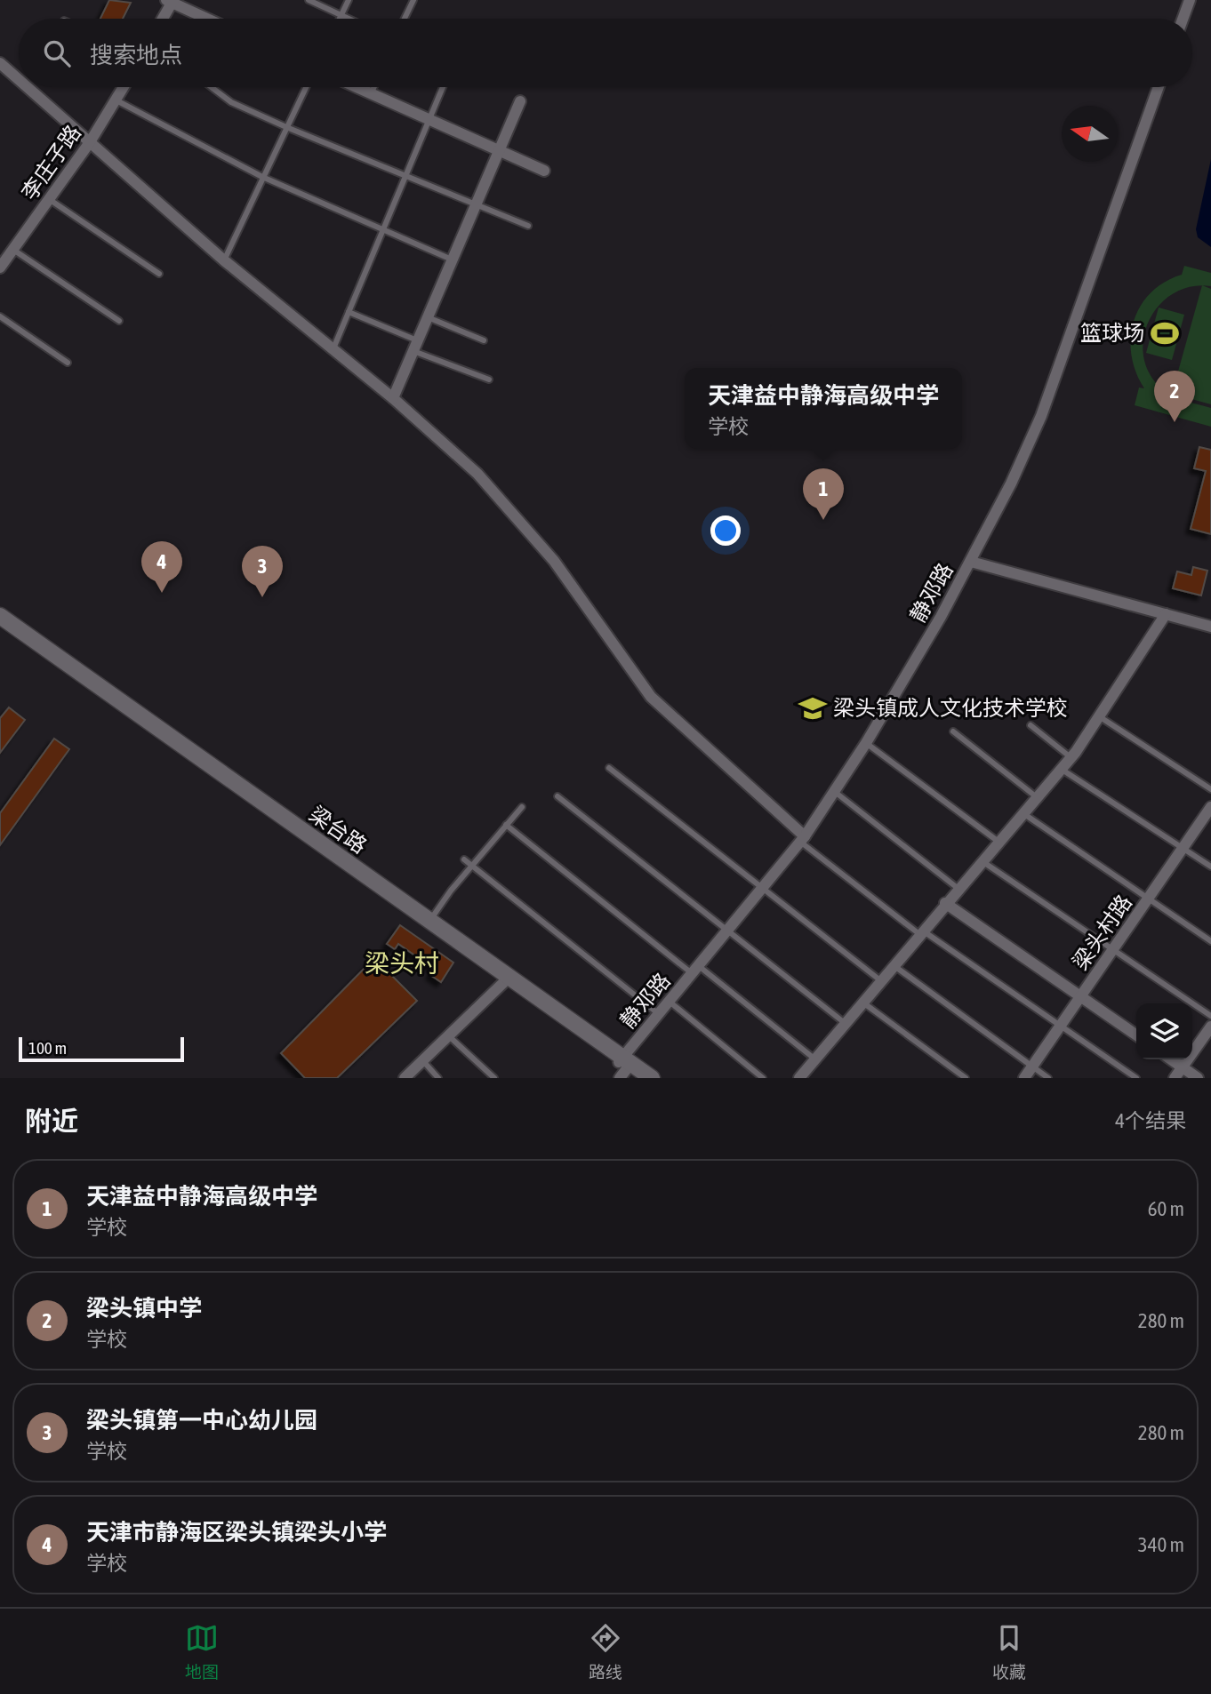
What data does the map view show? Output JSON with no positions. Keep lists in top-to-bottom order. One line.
{"streets":{"main road":["梁台路"],"street":["李庄子路","静邓路","梁头村路"]},"crossings":[["静邓路","梁台路"]],"districts":["梁头村"],"places":{"sports":["篮球场"],"school or university":["梁头镇成人文化技术学校"]},"scale_bar":"100 m","north":"left","page":{"search":"搜索地点","popup":["天津益中静海高级中学","学校"],"pins":["2","1","4","3"],"scale":"100 m","heading":["附近","4个结果"],"list":[{"mark":"1","name":"天津益中静海高级中学","note":"学校","value":"60 m"},{"mark":"2","name":"梁头镇中学","note":"学校","value":"280 m"},{"mark":"3","name":"梁头镇第一中心幼儿园","note":"学校","value":"280 m"},{"mark":"4","name":"天津市静海区梁头镇梁头小学","note":"学校","value":"340 m"}],"nav":["地图","路线","收藏"]}}
